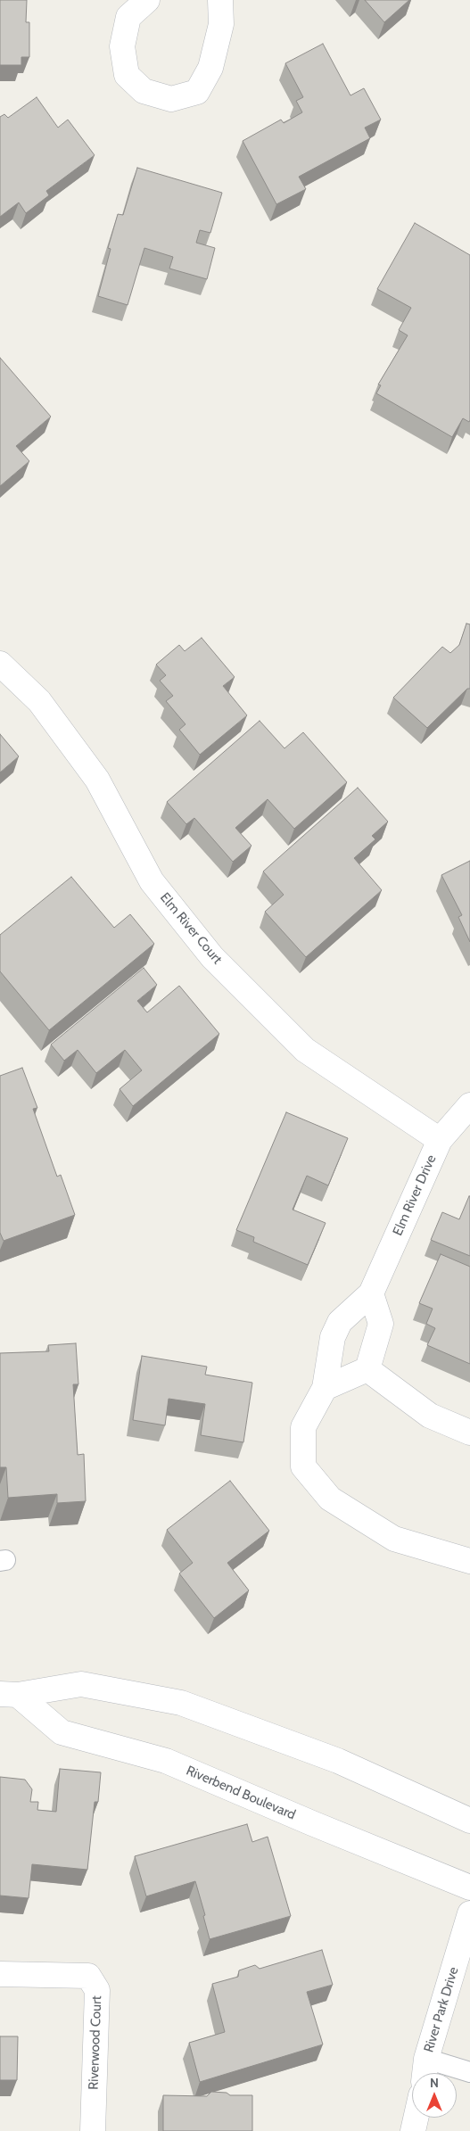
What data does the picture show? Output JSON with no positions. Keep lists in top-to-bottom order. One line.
{"streets":{"street":["Elm River Court","Elm River Drive","Riverbend Boulevard","River Park Drive","Riverwood Court"]},"crossings":[["Elm River Court","Elm River Drive"]],"north":"top"}
